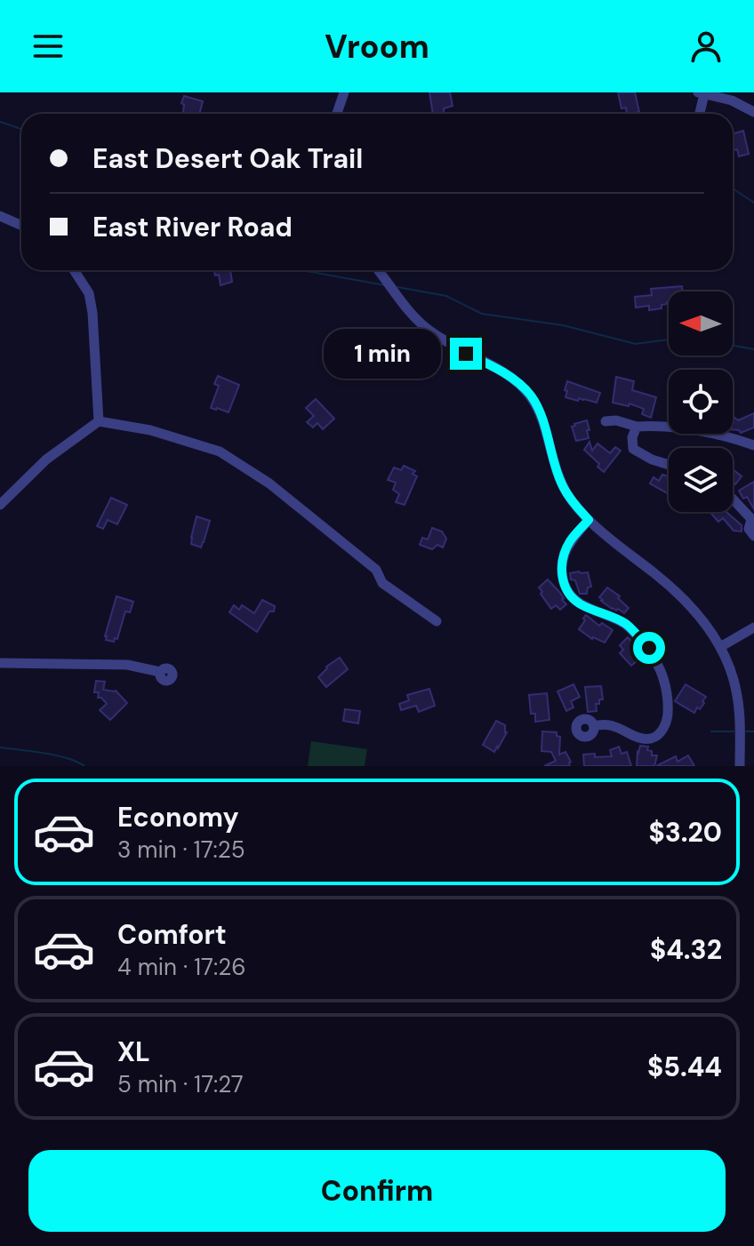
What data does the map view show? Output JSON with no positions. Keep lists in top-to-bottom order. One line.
{"north":"left","page":{"header":"Vroom","banner":["East Desert Oak Trail","East River Road"],"bubble":"1 min","list":[{"name":"Economy","note":"3 min · 17:25","value":"$3.20"},{"name":"Comfort","note":"4 min · 17:26","value":"$4.32"},{"name":"XL","note":"5 min · 17:27","value":"$5.44"}],"buttons":"Confirm"}}
